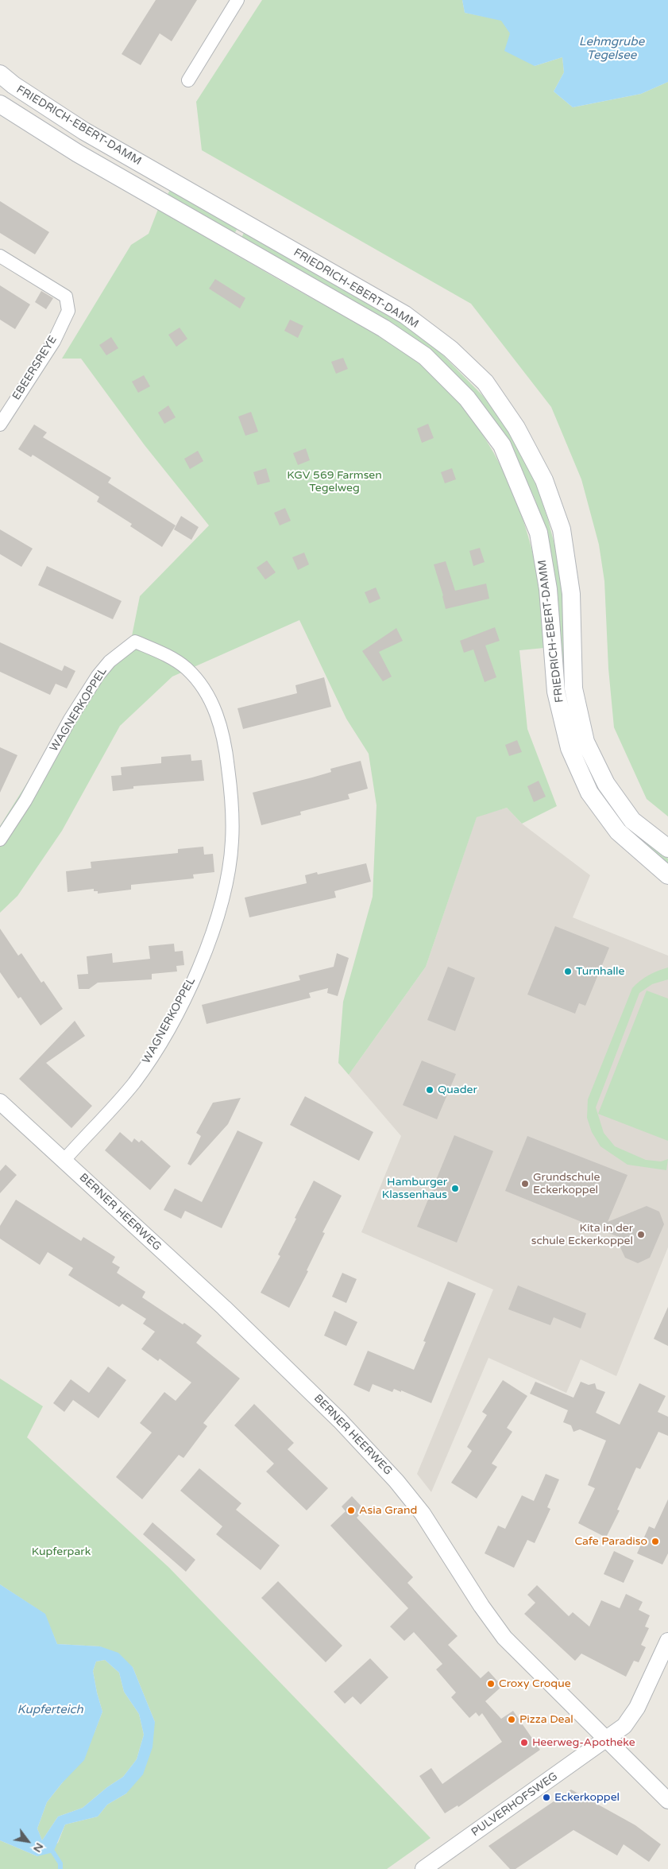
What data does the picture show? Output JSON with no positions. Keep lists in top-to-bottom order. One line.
{"streets":{"main road":["FRIEDRICH-EBERT-DAMM"],"street":["EBEERSREYE","WAGNERKOPPEL","BERNER HEERWEG","PULVERHOFSWEG"]},"crossings":[["WAGNERKOPPEL","BERNER HEERWEG"],["BERNER HEERWEG","PULVERHOFSWEG"]],"water":["Lehmgrube Tegelsee","Kupferteich"],"parks":["KGV 569 Farmsen Tegelweg","Kupferpark"],"places":["Turnhalle","Quader","Grundschule Eckerkoppel","Hamburger Klassenhaus","Kita in der schule Eckerkoppel","Asia Grand","Cafe Paradiso","Croxy Croque","Pizza Deal","Heerweg-Apotheke","Eckerkoppel"],"north":"bottom right"}
